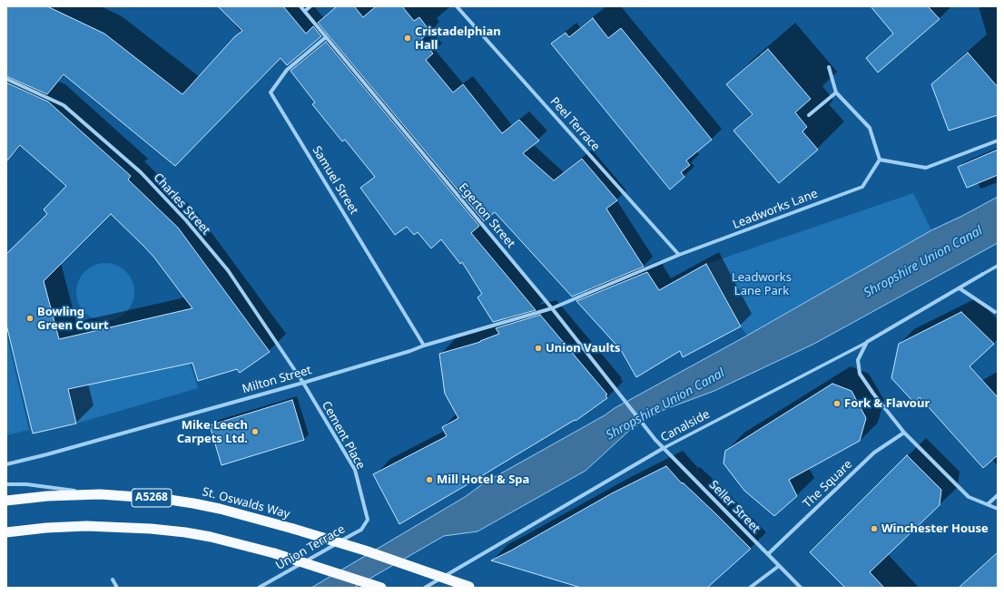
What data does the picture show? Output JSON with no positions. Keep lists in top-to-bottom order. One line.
{"streets":{"highway":["A5268","St. Oswalds Way"],"street":["Peel Terrace","Samuel Street","Charles Street","Leadworks Lane","Egerton Street","Milton Street","Canalside","Cement Place","The Square","Seller Street","Union Terrace"]},"crossings":[["Peel Terrace","Leadworks Lane"],["Samuel Street","Egerton Street"],["Samuel Street","Milton Street"],["Charles Street","Milton Street"],["Charles Street","Cement Place"],["Leadworks Lane","Egerton Street"],["Leadworks Lane","Milton Street"],["Egerton Street","Milton Street"],["Egerton Street","Seller Street"],["Milton Street","Cement Place"],["Canalside","Seller Street"],["Cement Place","Union Terrace"],["The Square","Seller Street"]],"water":["Shropshire Union Canal"],"parks":["Leadworks Lane Park"],"places":["Cristadelphian Hall","Bowling Green Court","Union Vaults","Fork & Flavour","Mike Leech Carpets Ltd.","Mill Hotel & Spa","Winchester House"]}
